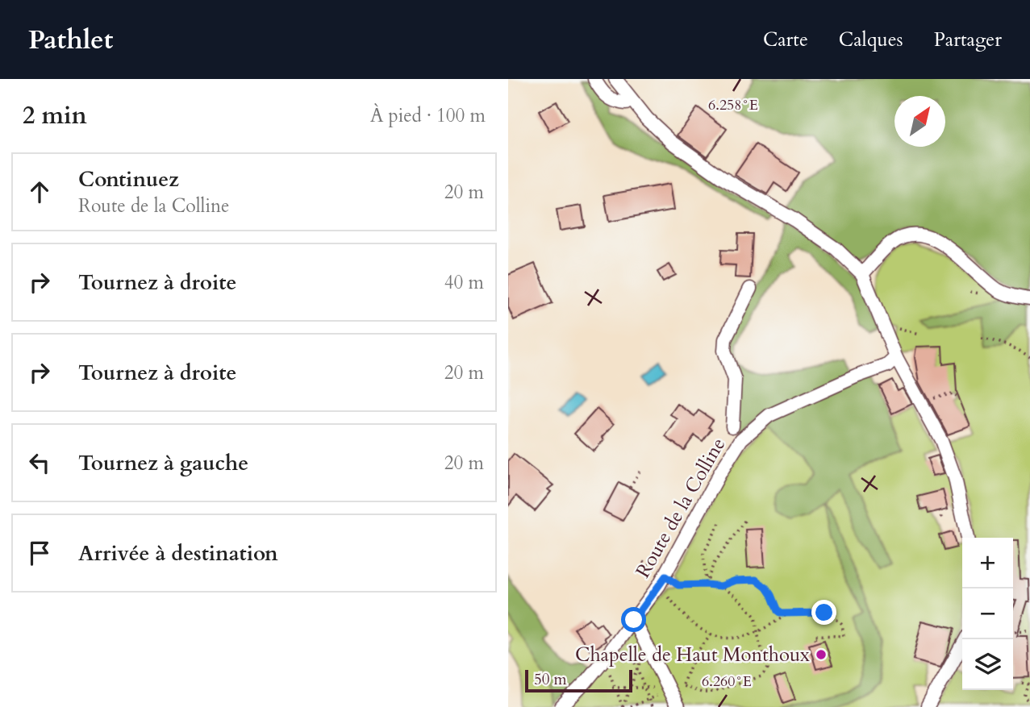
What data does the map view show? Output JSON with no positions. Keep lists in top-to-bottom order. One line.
{"streets":{"street":["Route de la Colline"]},"places":["Chapelle de Haut Monthoux"],"scale_bar":"50 m","north":"top right","page":{"header":"Pathlet","nav":["Carte","Calques","Partager"],"heading":["2 min","À pied · 100 m"],"list":[["Continuez","Route de la Colline","20 m"],["Tournez à droite","40 m"],["Tournez à droite","20 m"],["Tournez à gauche","20 m"],"Arrivée à destination"],"map_buttons":["+","−"],"scale":"50 m"},"coordinates":["6.258°E","6.260°E"]}
